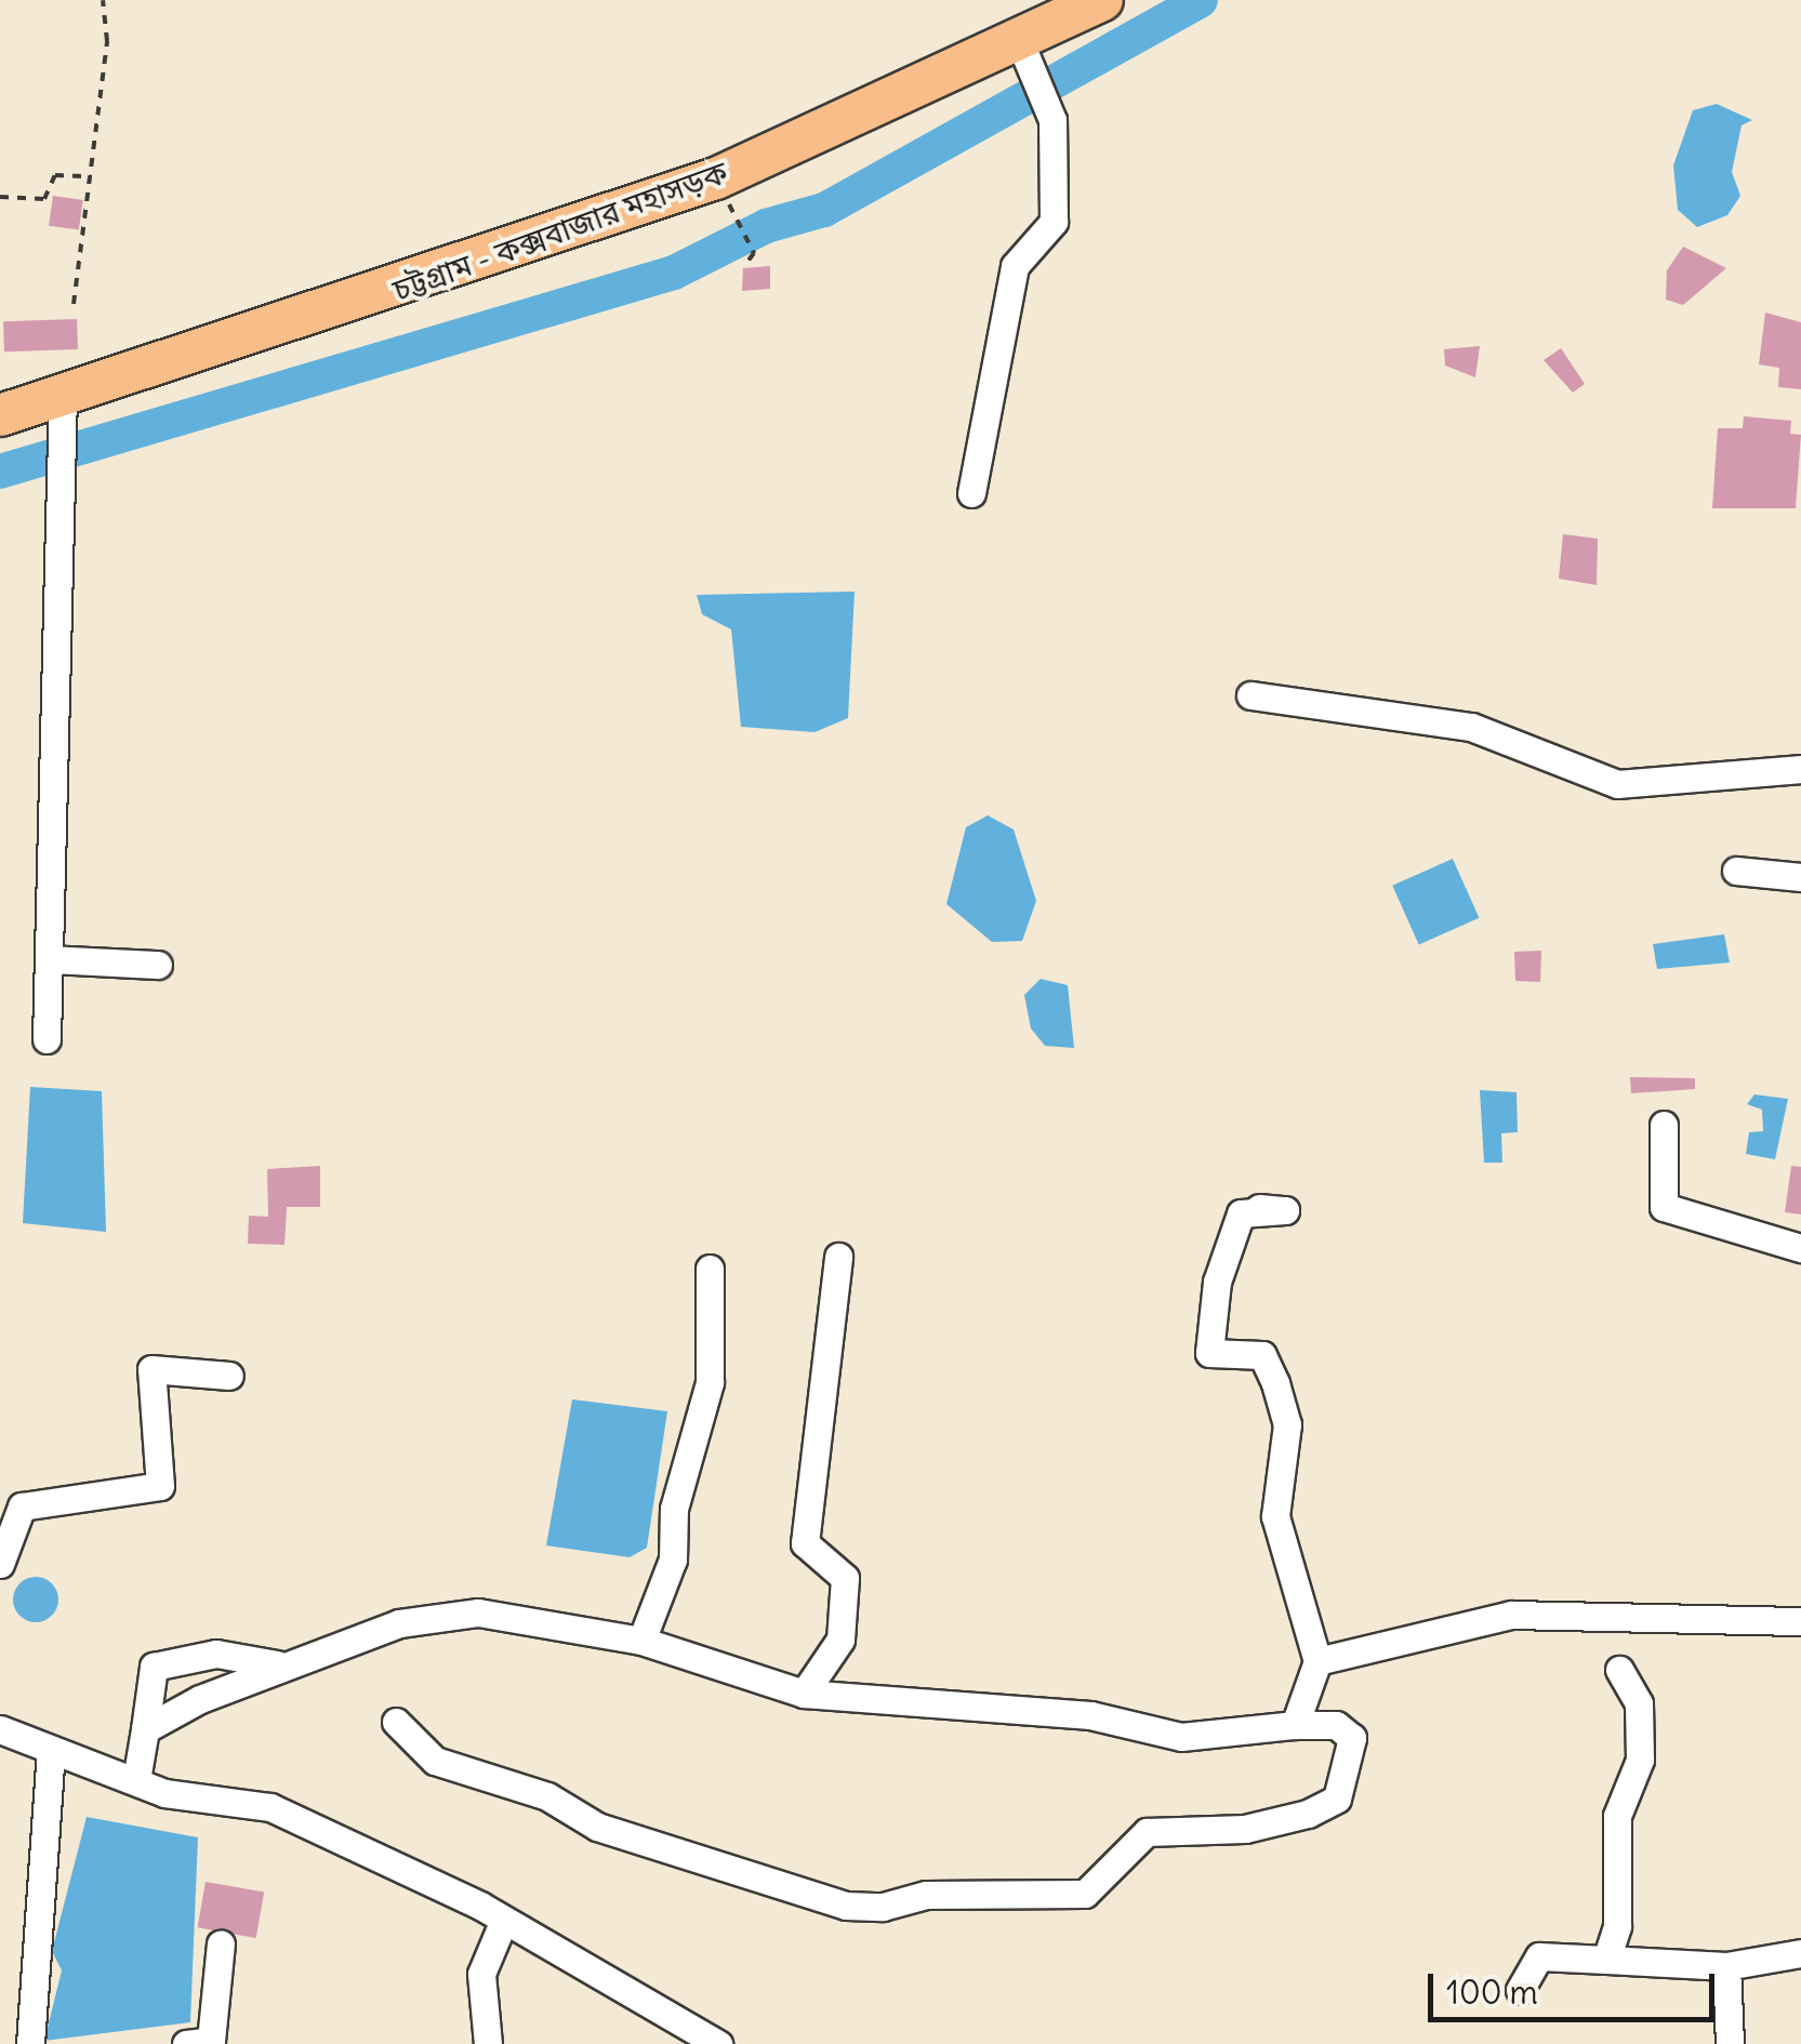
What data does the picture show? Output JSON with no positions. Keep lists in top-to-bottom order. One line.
{"streets":{"highway":["চট্টগ্রাম - কক্সবাজার মহাসড়ক"]},"scale_bar":"100 m"}
